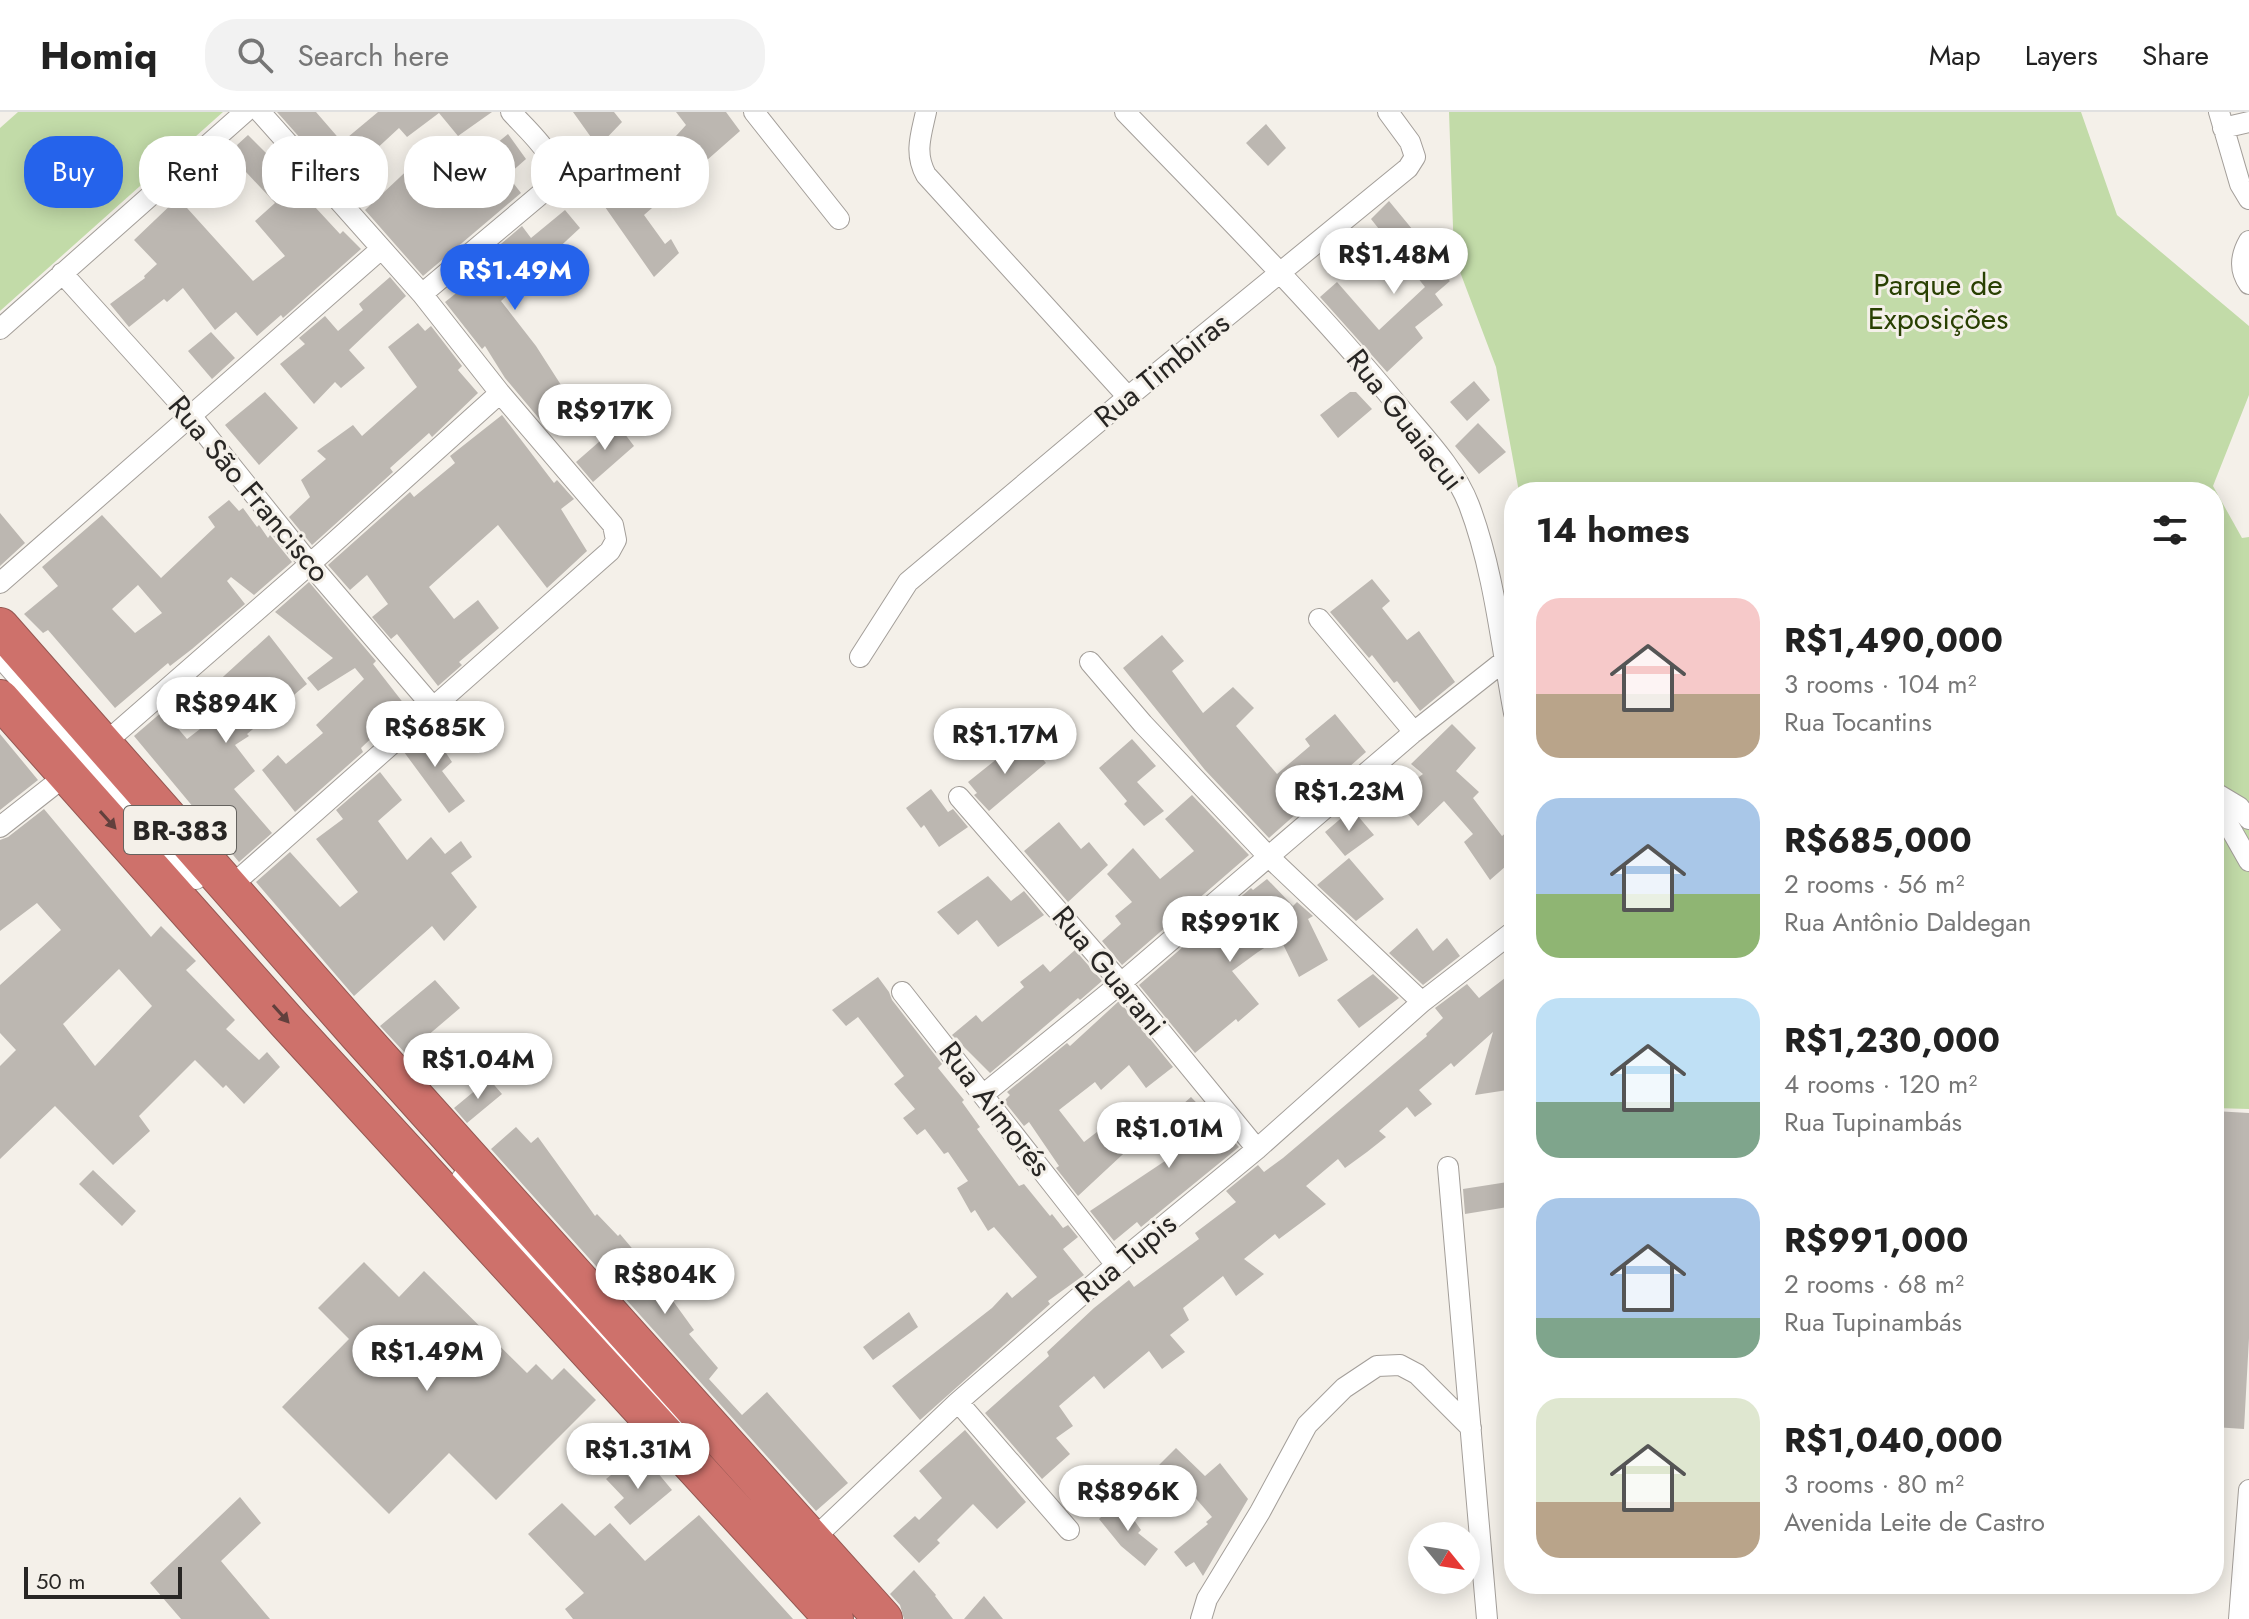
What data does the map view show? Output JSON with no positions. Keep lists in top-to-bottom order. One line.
{"streets":{"highway":["BR-383"],"street":["Rua Timbiras","Rua Guaiacui","Rua São Francisco","Rua Guarani","Rua Aimorés","Rua Tupis"]},"crossings":[["Rua Timbiras","Rua Guaiacui"],["BR-383","Rua Tupis"],["Rua Guarani","Rua Tupis"],["Rua Aimorés","Rua Tupis"]],"parks":["Parque de Exposições"],"scale_bar":"50 m","north":"bottom right","page":{"header":"Homiq","search":"Search here","nav":["Map","Layers","Share"],"chip":["Buy","Rent","Filters","New","Apartment"],"price":["R$1.48M","R$1.49M","R$917K","R$894K","R$685K","R$1.17M","R$1.23M","R$991K","R$1.04M","R$1.01M","R$804K","R$1.49M","R$1.31M","R$896K"],"heading":"14 homes","list":[{"name":"R$1,490,000","note":"3 rooms · 104 m² · Rua Tocantins"},{"name":"R$685,000","note":"2 rooms · 56 m² · Rua Antônio Daldegan"},{"name":"R$1,230,000","note":"4 rooms · 120 m² · Rua Tupinambás"},{"name":"R$991,000","note":"2 rooms · 68 m² · Rua Tupinambás"},{"name":"R$1,040,000","note":"3 rooms · 80 m² · Avenida Leite de Castro"}],"scale":"50 m"}}
